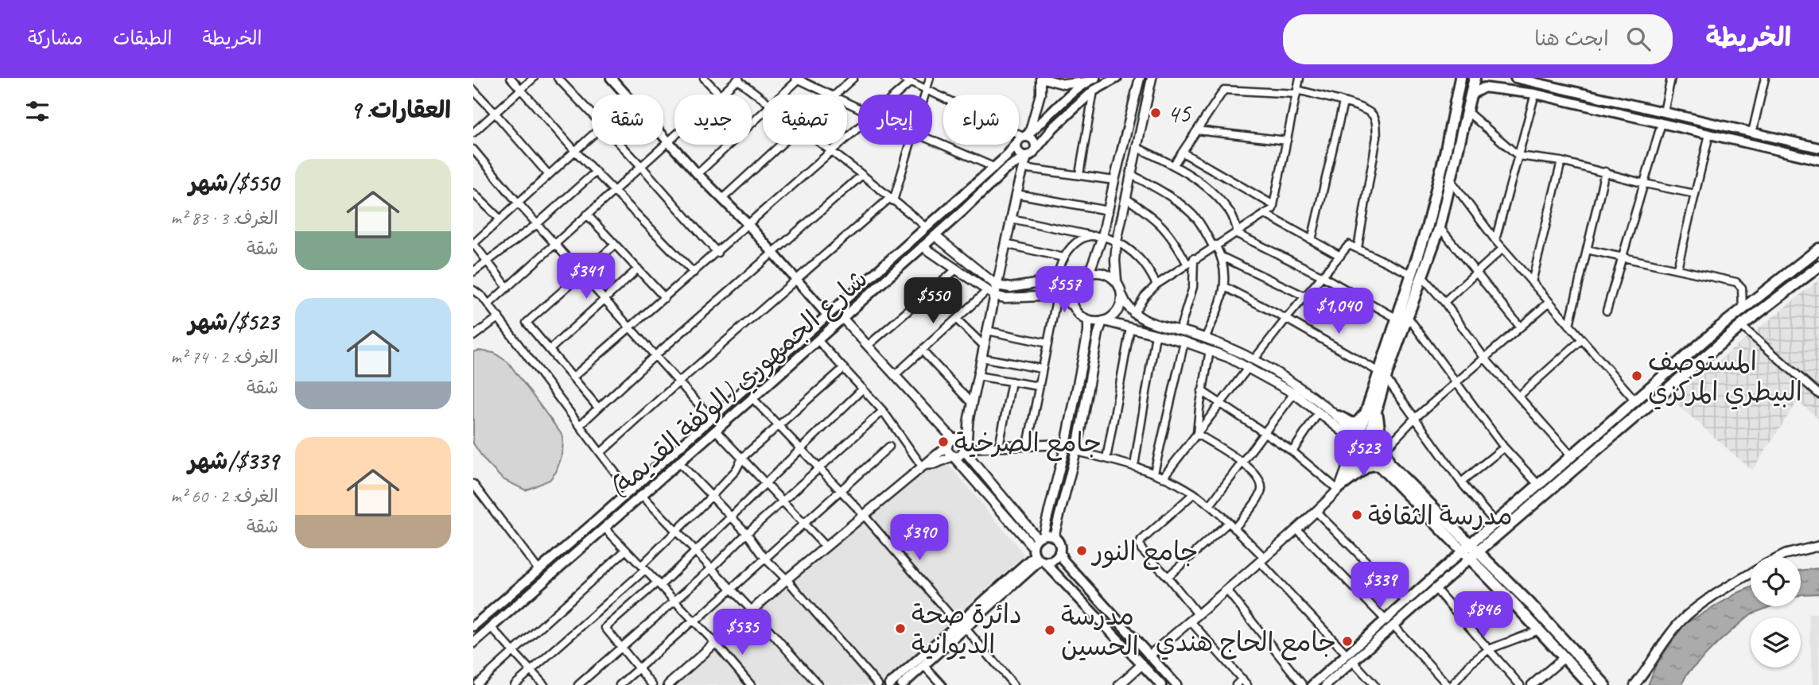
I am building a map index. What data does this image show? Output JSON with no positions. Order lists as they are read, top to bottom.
{
  "streets": {
    "main road": ["شارع الجمهوري (الوكفة القديمة)"]
  },
  "places": [
    "45",
    "المستوصف البيطري المركزي",
    "جامع الصرخية",
    "مدرسة الثقافة",
    "جامع النور",
    "دائرة صحة الديوانية",
    "مدرسة الحسين",
    "جامع الحاج هندي"
  ],
  "page": {
    "header": "الخريطة",
    "search": "ابحث هنا",
    "nav": ["الخريطة", "الطبقات", "مشاركة"],
    "heading": "العقارات: 9",
    "chip": [
      "شراء",
      "إيجار",
      "تصفية",
      "جديد",
      "شقة"
    ],
    "list": [
      {
        "name": "$550/شهر",
        "note": "الغرف: 3 · 83 m² · شقة"
      },
      {
        "name": "$523/شهر",
        "note": "الغرف: 2 · 74 m² · شقة"
      },
      {
        "name": "$339/شهر",
        "note": "الغرف: 2 · 60 m² · شقة"
      }
    ],
    "price": [
      "$341",
      "$557",
      "$550",
      "$1,040",
      "$523",
      "$390",
      "$339",
      "$846",
      "$535"
    ]
  }
}
